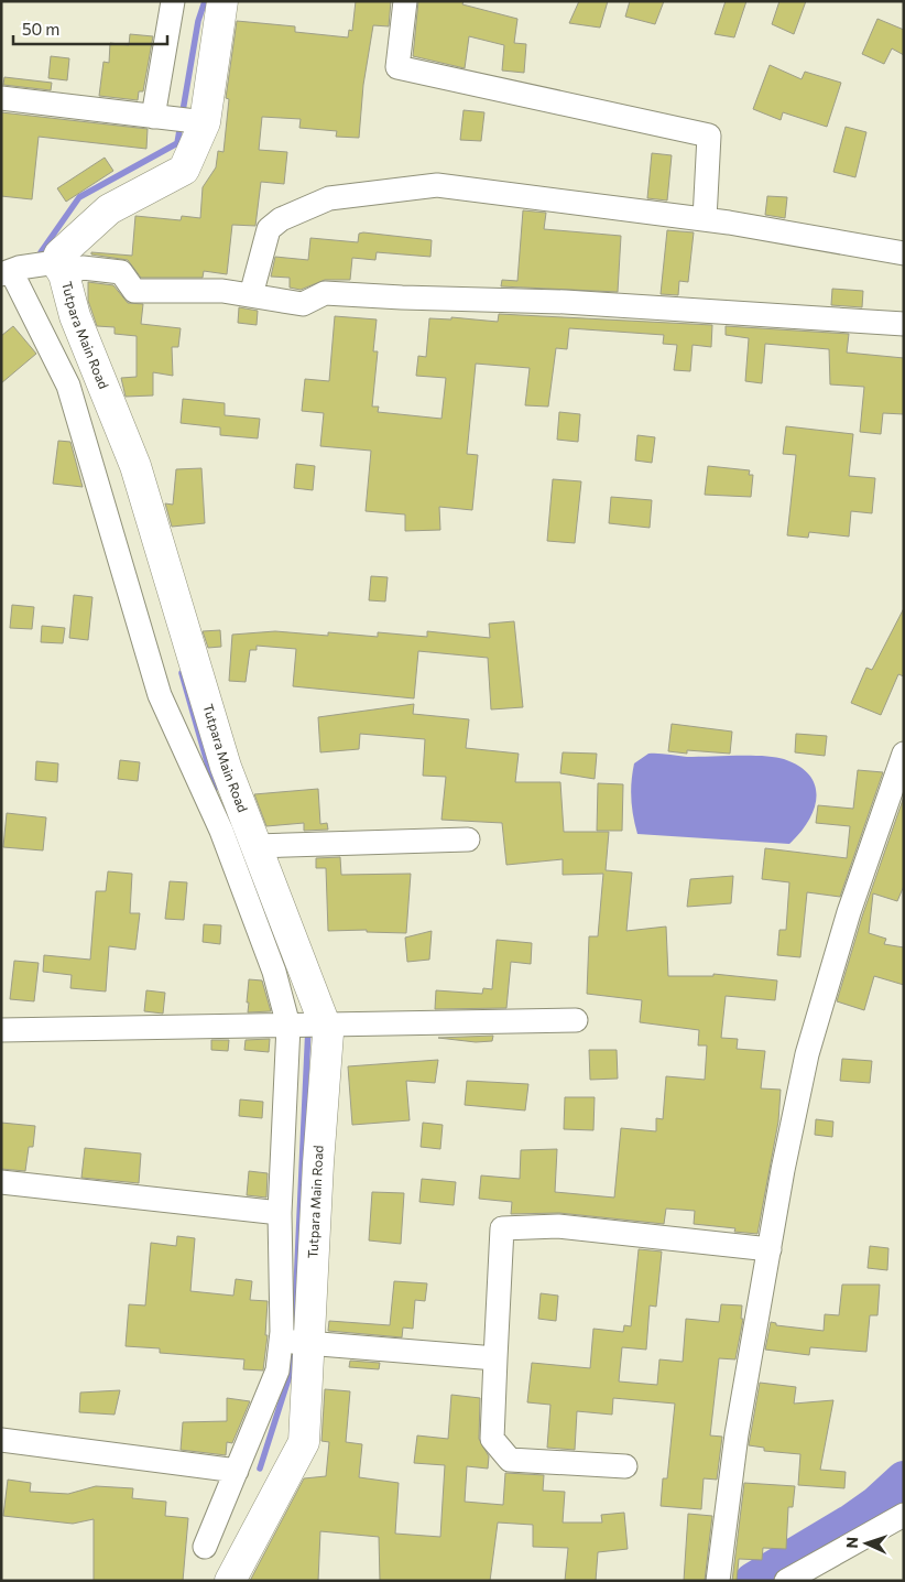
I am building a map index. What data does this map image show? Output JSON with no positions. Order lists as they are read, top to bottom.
{
  "streets": {
    "street": ["Tutpara Main Road"]
  },
  "scale_bar": "50 m",
  "north": "left"
}
